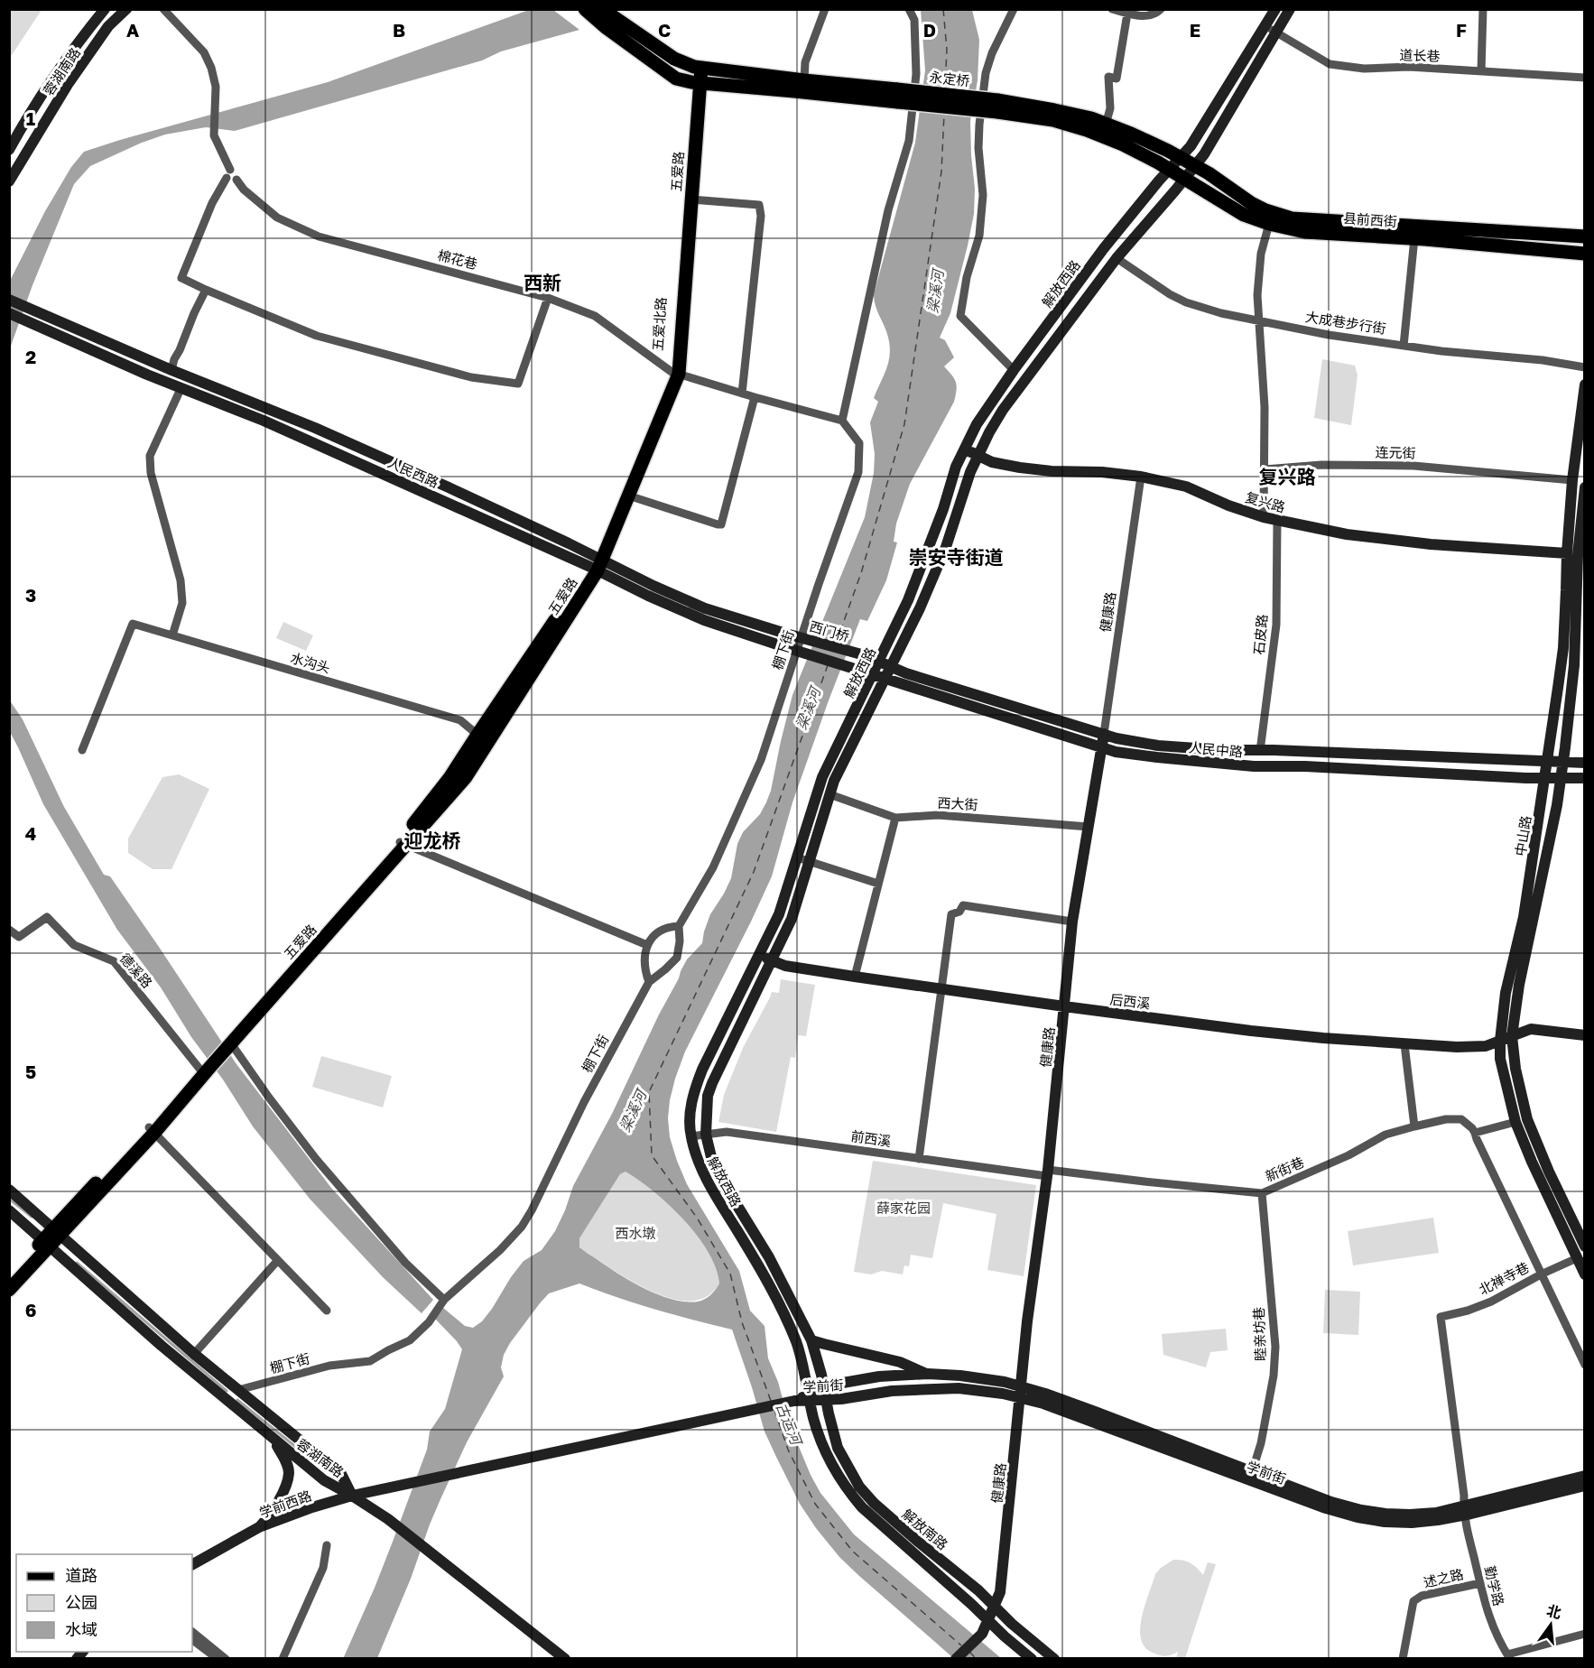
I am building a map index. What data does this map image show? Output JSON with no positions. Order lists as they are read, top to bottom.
{
  "streets": {
    "main road": [
      "蓉湖南路",
      "永定桥",
      "五爱路",
      "县前西街",
      "解放西路",
      "五爱北路",
      "人民西路",
      "复兴路",
      "健康路",
      "西门桥",
      "人民中路",
      "中山路",
      "后西溪",
      "学前街",
      "学前西路",
      "解放南路"
    ],
    "street": [
      "道长巷",
      "棉花巷",
      "大成巷步行街",
      "连元街",
      "石皮路",
      "棚下街",
      "水沟头",
      "西大街",
      "德溪路",
      "前西溪",
      "新街巷",
      "北禅寺巷",
      "睦亲坊巷",
      "述之路",
      "勤学路"
    ]
  },
  "crossings": [
    ["道长巷", "解放西路"],
    ["蓉湖南路", "棚下街"],
    ["蓉湖南路", "学前西路"],
    ["永定桥", "县前西街"],
    ["五爱路", "棉花巷"],
    ["五爱路", "五爱北路"],
    ["五爱路", "人民西路"],
    ["五爱路", "水沟头"],
    ["五爱路", "德溪路"],
    ["县前西街", "解放西路"],
    ["棉花巷", "五爱北路"],
    ["棉花巷", "棚下街"],
    ["解放西路", "大成巷步行街"],
    ["解放西路", "复兴路"],
    ["解放西路", "人民中路"],
    ["解放西路", "西大街"],
    ["解放西路", "后西溪"],
    ["解放西路", "前西溪"],
    ["解放西路", "学前街"],
    ["解放西路", "解放南路"],
    ["五爱北路", "人民西路"],
    ["连元街", "中山路"],
    ["人民西路", "西门桥"],
    ["复兴路", "健康路"],
    ["复兴路", "石皮路"],
    ["复兴路", "中山路"],
    ["健康路", "人民中路"],
    ["健康路", "西大街"],
    ["健康路", "后西溪"],
    ["健康路", "前西溪"],
    ["健康路", "新街巷"],
    ["健康路", "学前街"],
    ["健康路", "解放南路"],
    ["西门桥", "人民中路"],
    ["石皮路", "人民中路"],
    ["人民中路", "中山路"],
    ["中山路", "后西溪"],
    ["中山路", "北禅寺巷"],
    ["前西溪", "新街巷"],
    ["新街巷", "睦亲坊巷"],
    ["北禅寺巷", "勤学路"],
    ["睦亲坊巷", "学前街"],
    ["学前街", "学前西路"],
    ["学前街", "解放南路"],
    ["学前街", "勤学路"],
    ["述之路", "勤学路"]
  ],
  "districts": [
    "西新",
    "复兴路",
    "崇安寺街道",
    "迎龙桥"
  ],
  "water": ["梁溪河", "古运河"],
  "parks": ["薛家花园", "西水墩"],
  "legend": ["道路", "公园", "水域"],
  "north": "top",
  "grid": {
    "columns": [
      "A",
      "B",
      "C",
      "D",
      "E",
      "F"
    ],
    "rows": [
      "1",
      "2",
      "3",
      "4",
      "5",
      "6"
    ]
  }
}
